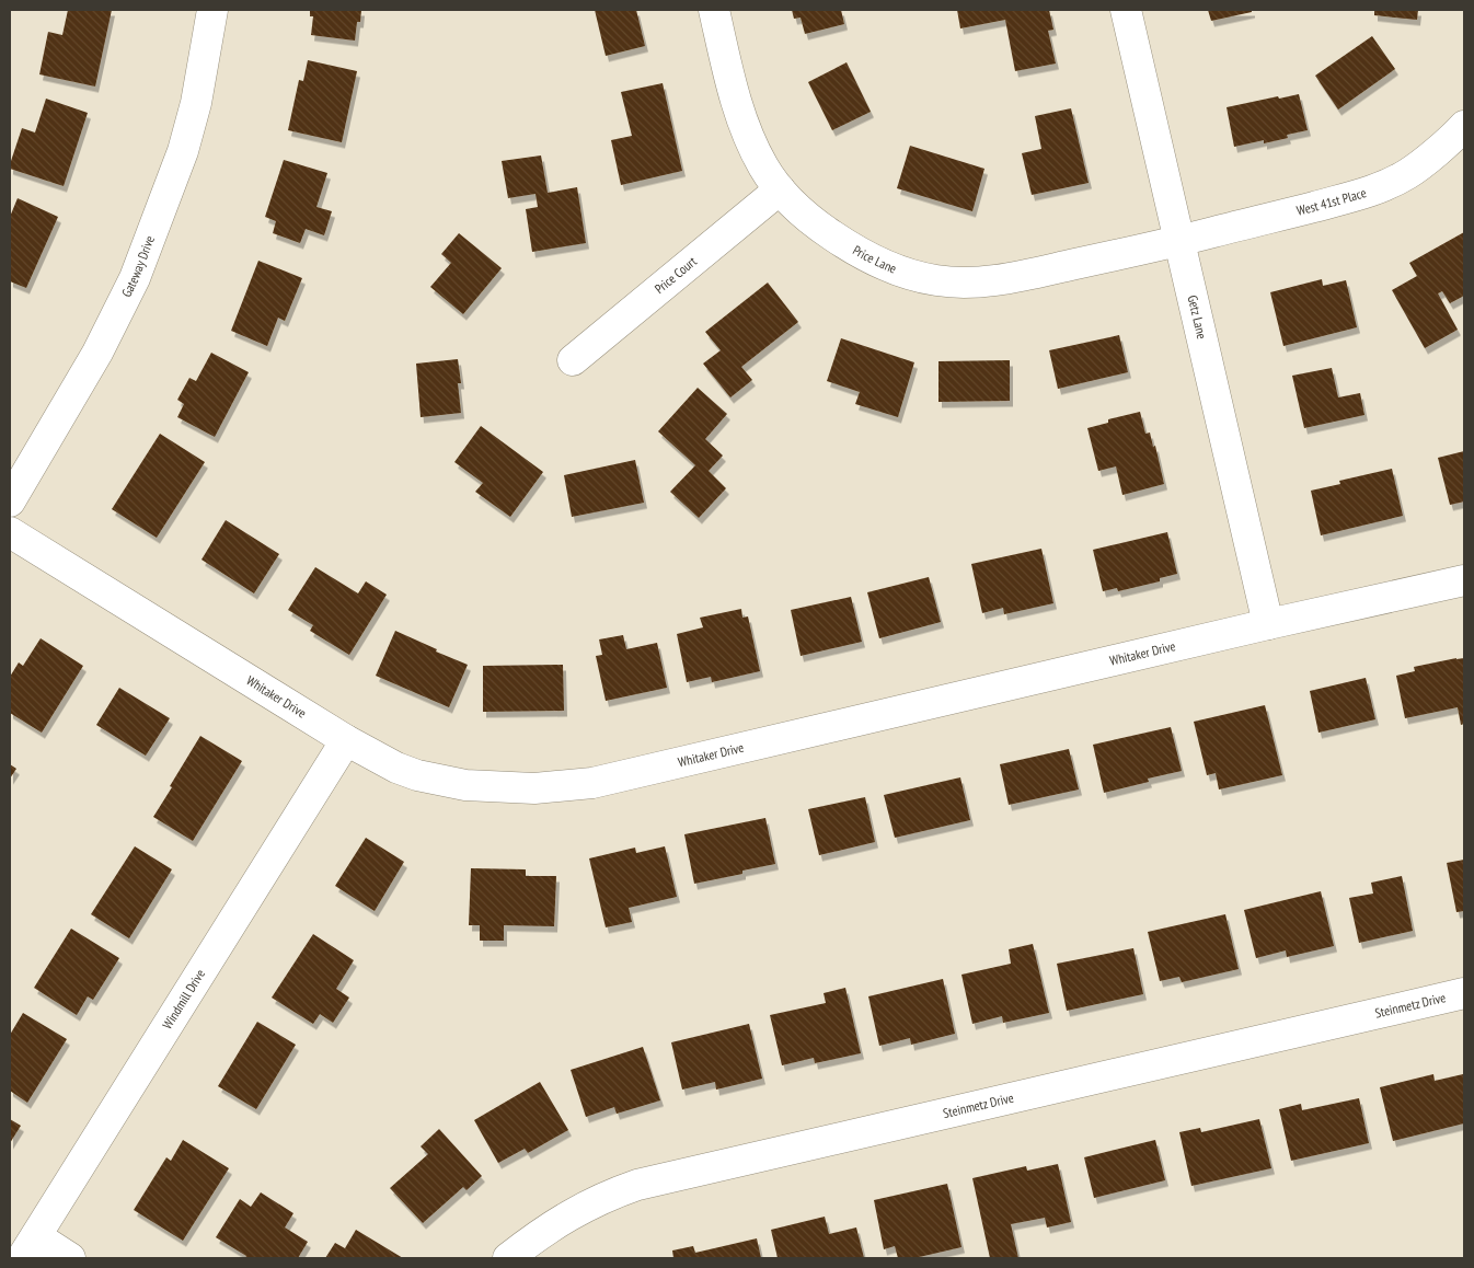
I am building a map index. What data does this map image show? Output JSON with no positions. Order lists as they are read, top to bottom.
{
  "streets": {
    "street": [
      "West 41st Place",
      "Price Lane",
      "Gateway Drive",
      "Price Court",
      "Getz Lane",
      "Whitaker Drive",
      "Windmill Drive",
      "Steinmetz Drive"
    ]
  },
  "crossings": [
    ["West 41st Place", "Price Lane"],
    ["West 41st Place", "Getz Lane"],
    ["Price Lane", "Price Court"],
    ["Price Lane", "Getz Lane"],
    ["Getz Lane", "Whitaker Drive"],
    ["Whitaker Drive", "Windmill Drive"]
  ]
}
